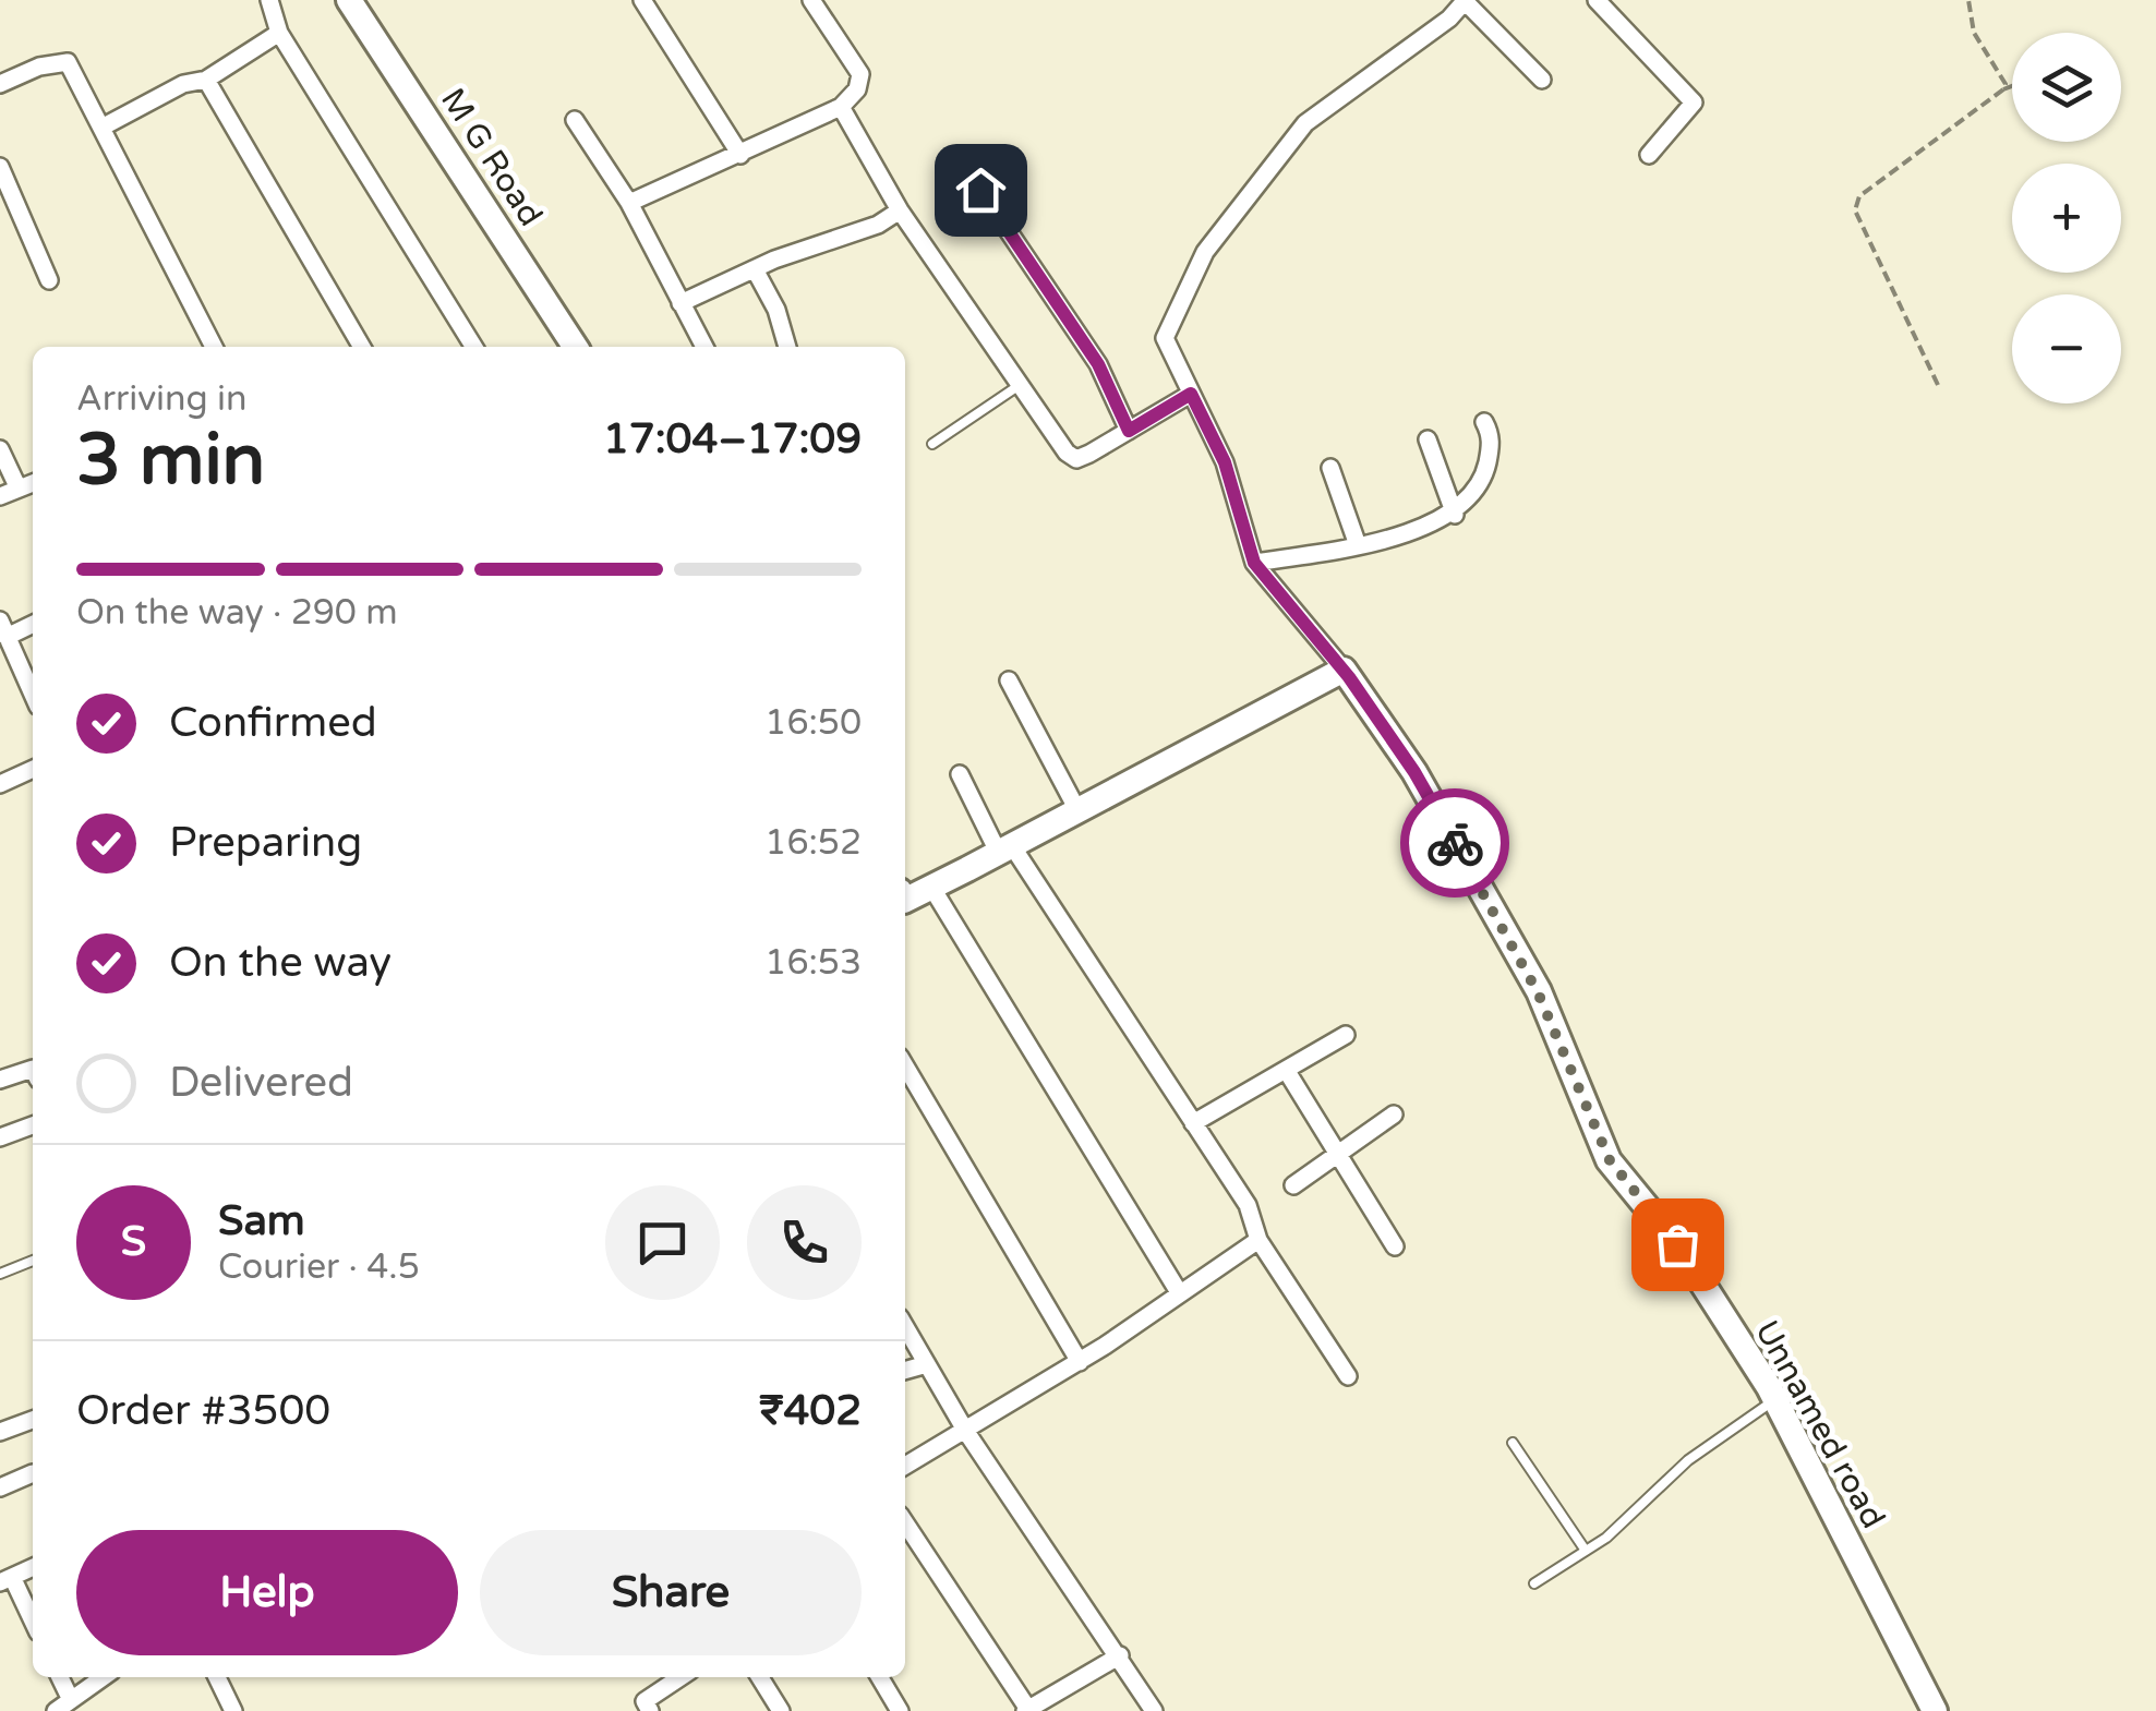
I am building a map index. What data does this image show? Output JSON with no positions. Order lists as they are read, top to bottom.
{
  "streets": {
    "street": ["M G Road", "Unnamed road"]
  },
  "page": {
    "map_buttons": ["+", "−"],
    "heading": ["3 min", "Arriving in", "17:04–17:09"],
    "panel": [
      "Sam",
      "Courier · 4.5",
      "Order #3500",
      "₹402"
    ],
    "bar": "On the way · 290 m",
    "list": [
      ["Confirmed", "16:50"],
      ["Preparing", "16:52"],
      ["On the way", "16:53"],
      "Delivered"
    ],
    "round": "S",
    "buttons": ["Help", "Share"]
  }
}
